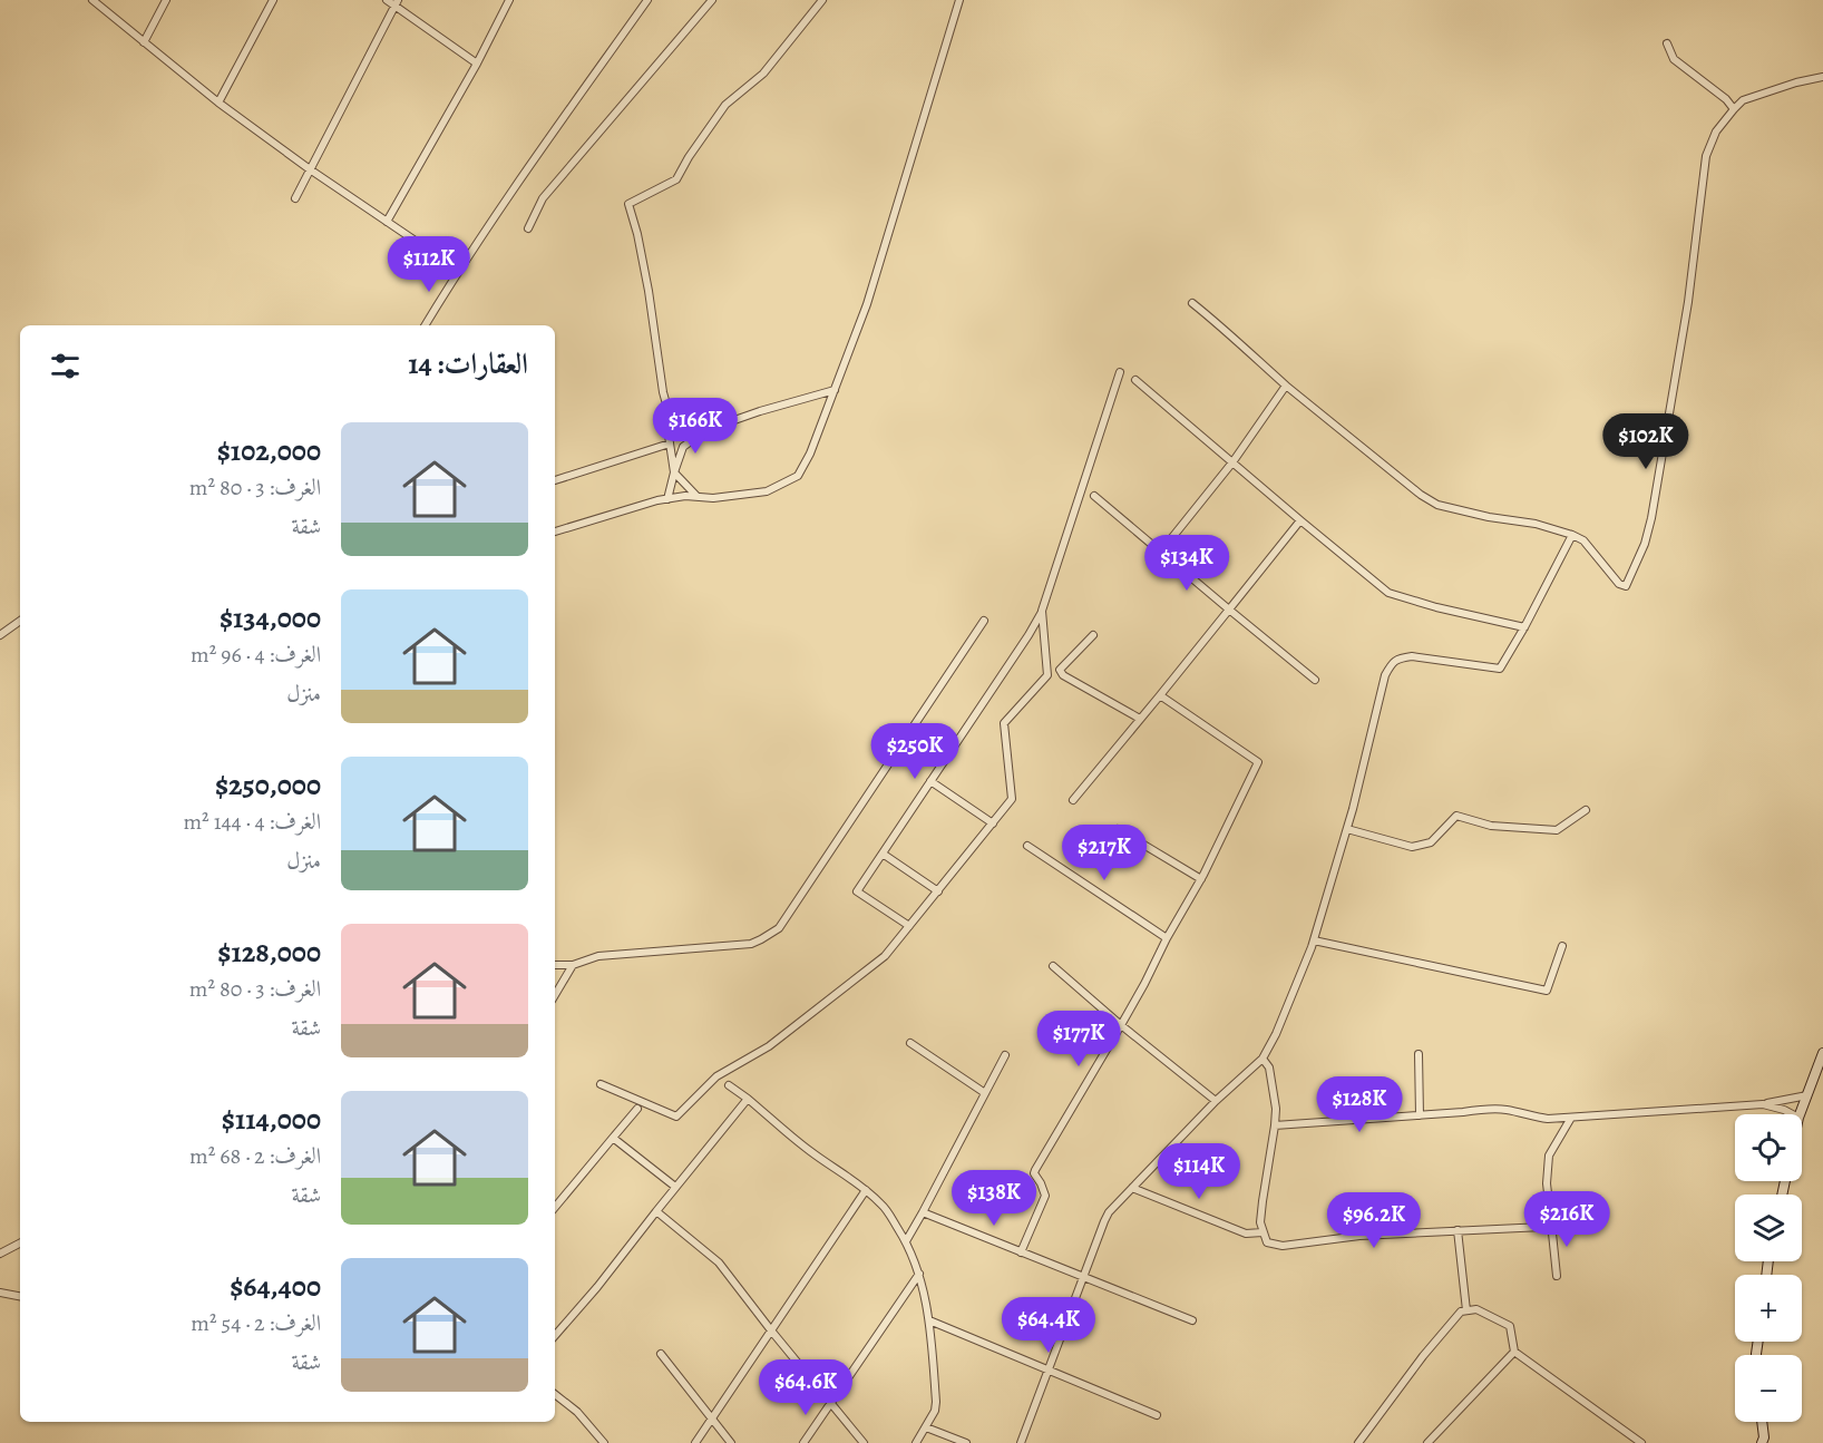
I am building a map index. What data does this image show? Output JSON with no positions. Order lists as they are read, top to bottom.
{
  "page": {
    "price": [
      "$112K",
      "$166K",
      "$102K",
      "$134K",
      "$250K",
      "$217K",
      "$177K",
      "$128K",
      "$114K",
      "$138K",
      "$216K",
      "$96.2K",
      "$64.4K",
      "$64.6K"
    ],
    "heading": "العقارات: 14",
    "list": [
      {
        "name": "$102,000",
        "note": "الغرف: 3 · 80 m² · شقة"
      },
      {
        "name": "$134,000",
        "note": "الغرف: 4 · 96 m² · منزل"
      },
      {
        "name": "$250,000",
        "note": "الغرف: 4 · 144 m² · منزل"
      },
      {
        "name": "$128,000",
        "note": "الغرف: 3 · 80 m² · شقة"
      },
      {
        "name": "$114,000",
        "note": "الغرف: 2 · 68 m² · شقة"
      },
      {
        "name": "$64,400",
        "note": "الغرف: 2 · 54 m² · شقة"
      }
    ],
    "map_buttons": ["+", "−"]
  }
}
